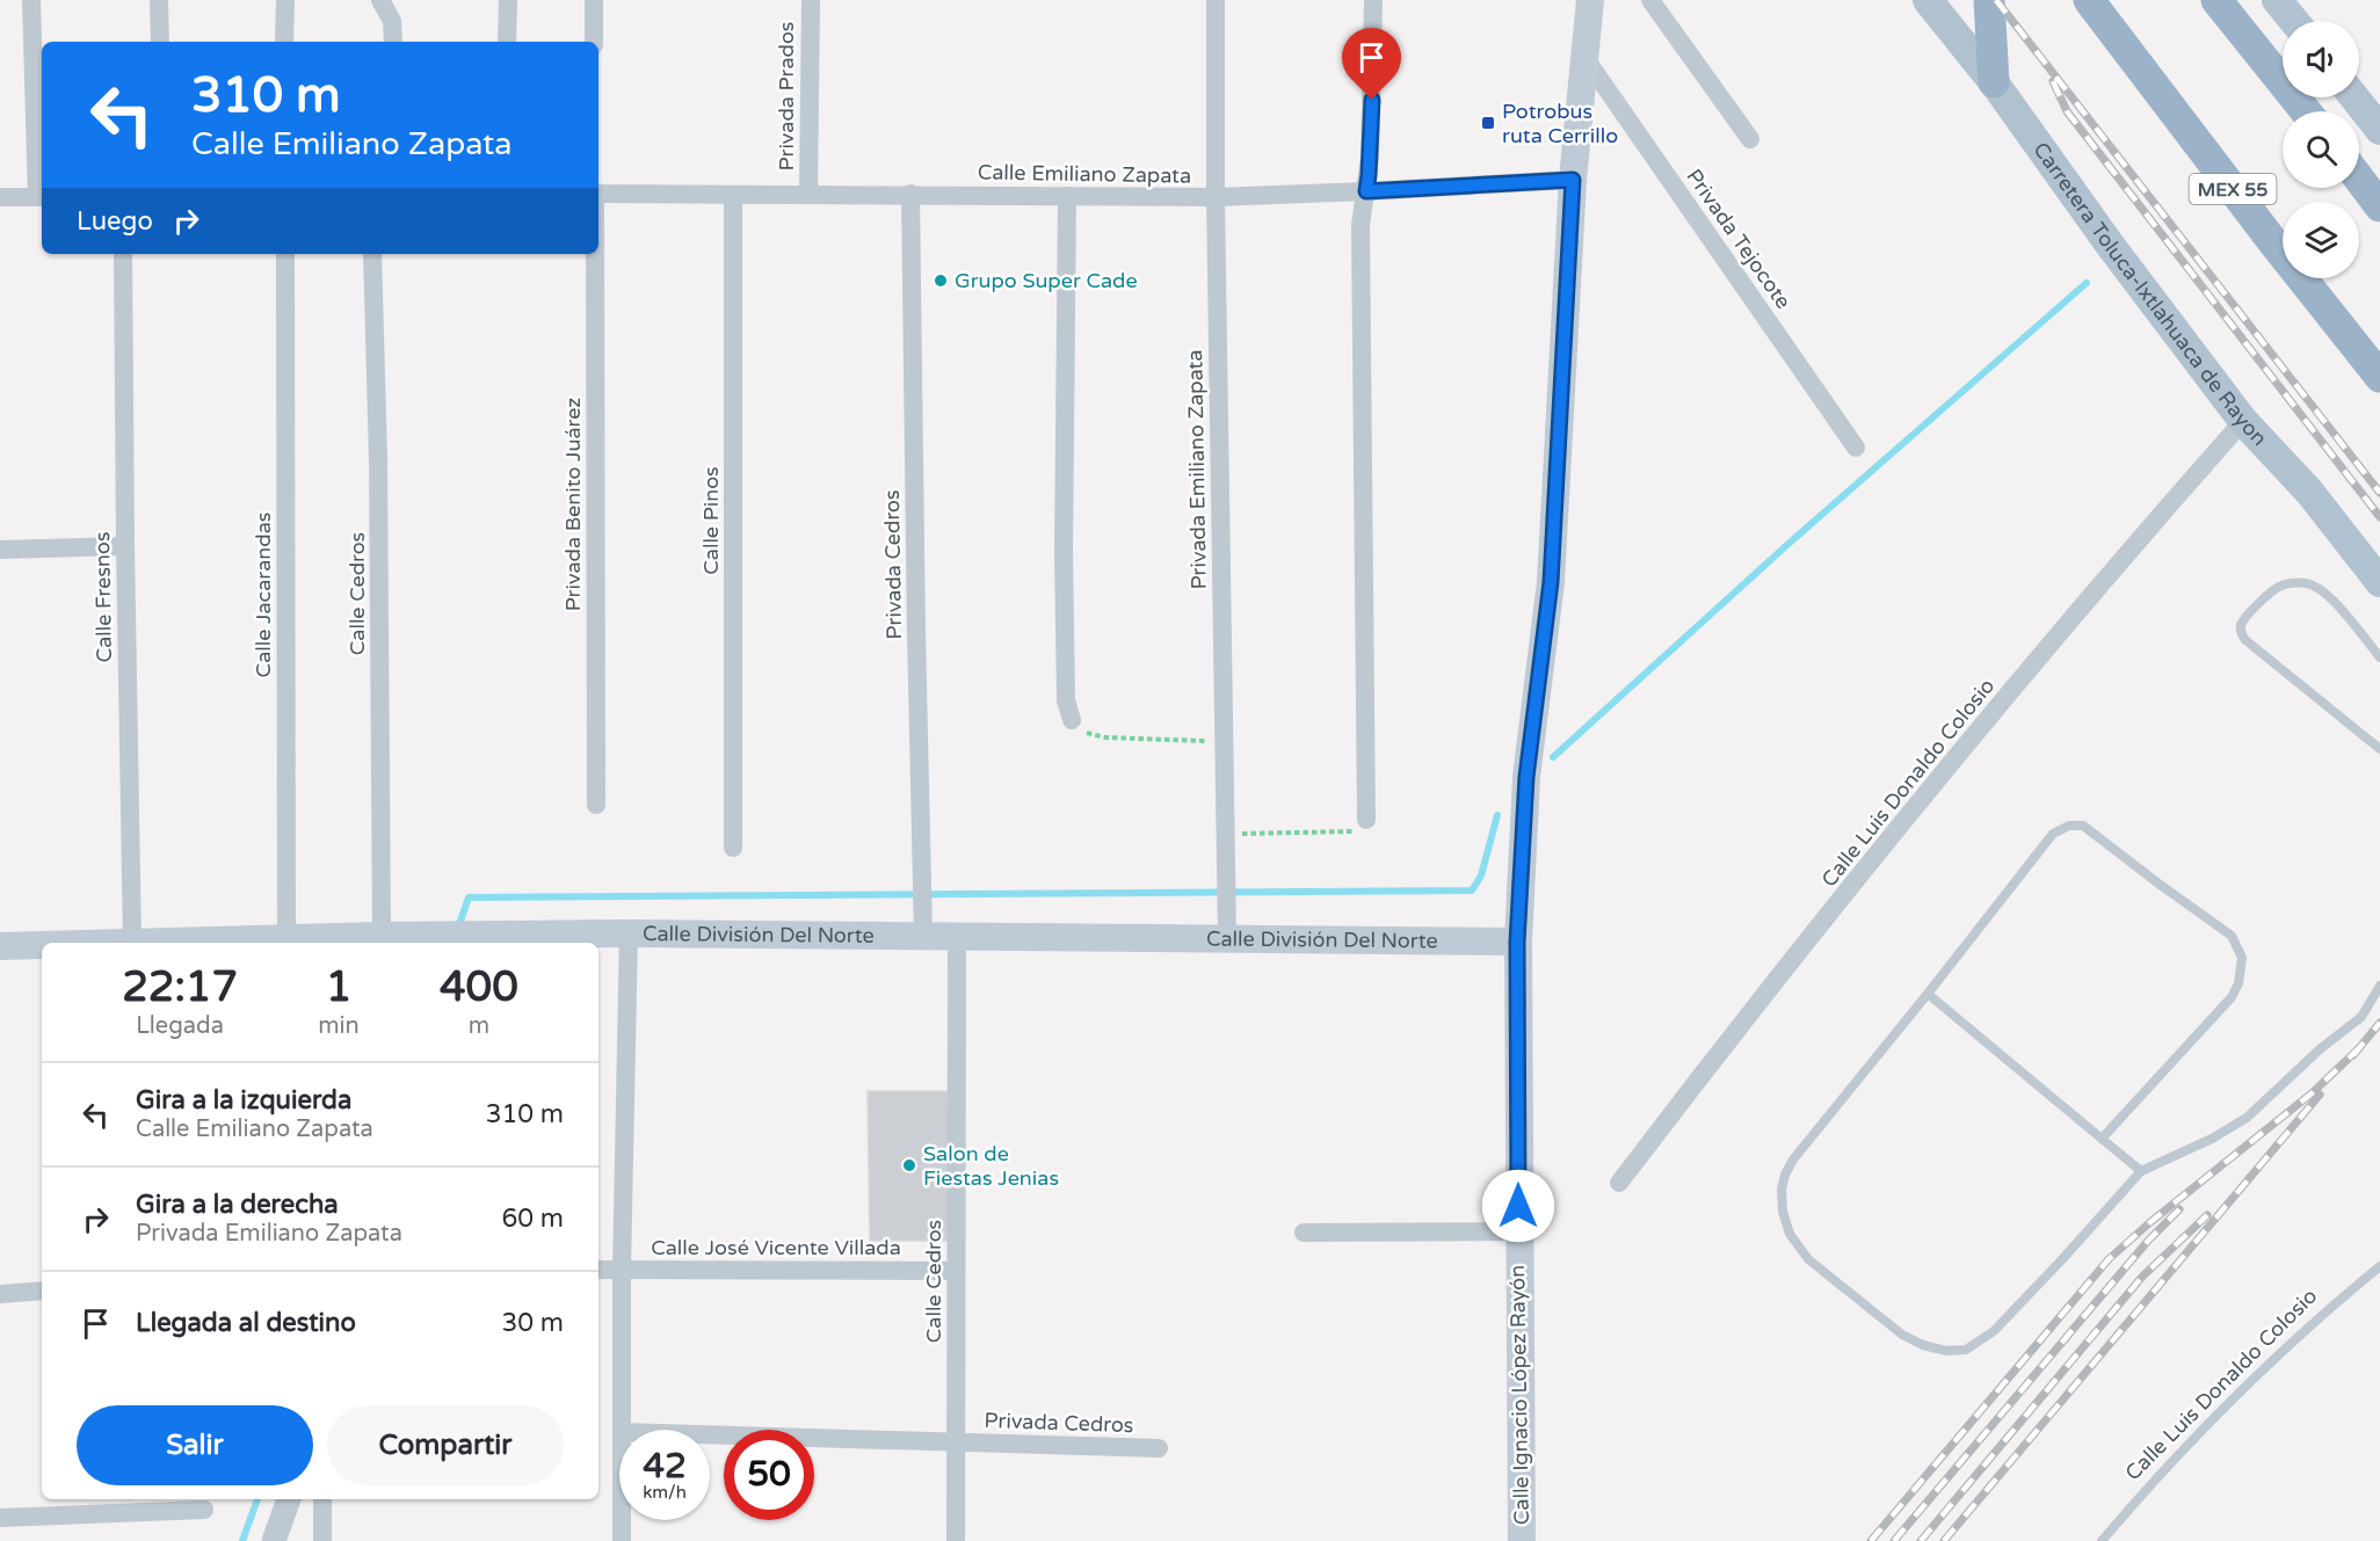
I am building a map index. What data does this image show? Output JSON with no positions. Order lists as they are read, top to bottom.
{
  "streets": {
    "highway": ["MEX 55"],
    "main road": ["Carretera Toluca-Ixtlahuaca de Rayon", "Calle División Del Norte", "Calle Ignacio López Rayón"],
    "street": [
      "Privada Prados",
      "Calle Emiliano Zapata",
      "Privada Tejocote",
      "Privada Emiliano Zapata",
      "Privada Benito Juárez",
      "Calle Pinos",
      "Privada Cedros",
      "Calle Cedros",
      "Calle Jacarandas",
      "Calle Fresnos",
      "Calle Luis Donaldo Colosio",
      "Calle José Vicente Villada"
    ]
  },
  "crossings": [
    ["Privada Prados", "Calle Emiliano Zapata"],
    ["Calle Emiliano Zapata", "Privada Emiliano Zapata"],
    ["Calle Emiliano Zapata", "Calle Pinos"],
    ["Calle Emiliano Zapata", "Privada Cedros"],
    ["Calle Emiliano Zapata", "Calle Ignacio López Rayón"],
    ["Privada Tejocote", "Calle Ignacio López Rayón"],
    ["Carretera Toluca-Ixtlahuaca de Rayon", "Calle Luis Donaldo Colosio"],
    ["Privada Emiliano Zapata", "Calle División Del Norte"],
    ["Privada Cedros", "Calle Cedros"],
    ["Privada Cedros", "Calle División Del Norte"],
    ["Calle Cedros", "Calle División Del Norte"],
    ["Calle Cedros", "Calle José Vicente Villada"],
    ["Calle Jacarandas", "Calle División Del Norte"],
    ["Calle Fresnos", "Calle División Del Norte"],
    ["Calle División Del Norte", "Calle Ignacio López Rayón"]
  ],
  "places": {
    "transit": ["Potrobus ruta Cerrillo"],
    "other": ["Grupo Super Cade", "Salon de Fiestas Jenias"]
  },
  "page": {
    "turn": ["310 m", "Calle Emiliano Zapata"],
    "then": "Luego",
    "eta": [
      "22:17",
      "Llegada",
      "1",
      "min",
      "400",
      "m"
    ],
    "list": [
      {
        "name": "Gira a la izquierda",
        "note": "Calle Emiliano Zapata",
        "value": "310 m"
      },
      {
        "name": "Gira a la derecha",
        "note": "Privada Emiliano Zapata",
        "value": "60 m"
      },
      {
        "name": "Llegada al destino",
        "value": "30 m"
      }
    ],
    "buttons": ["Salir", "Compartir"],
    "speed": "42 km/h",
    "limit": "50"
  }
}
